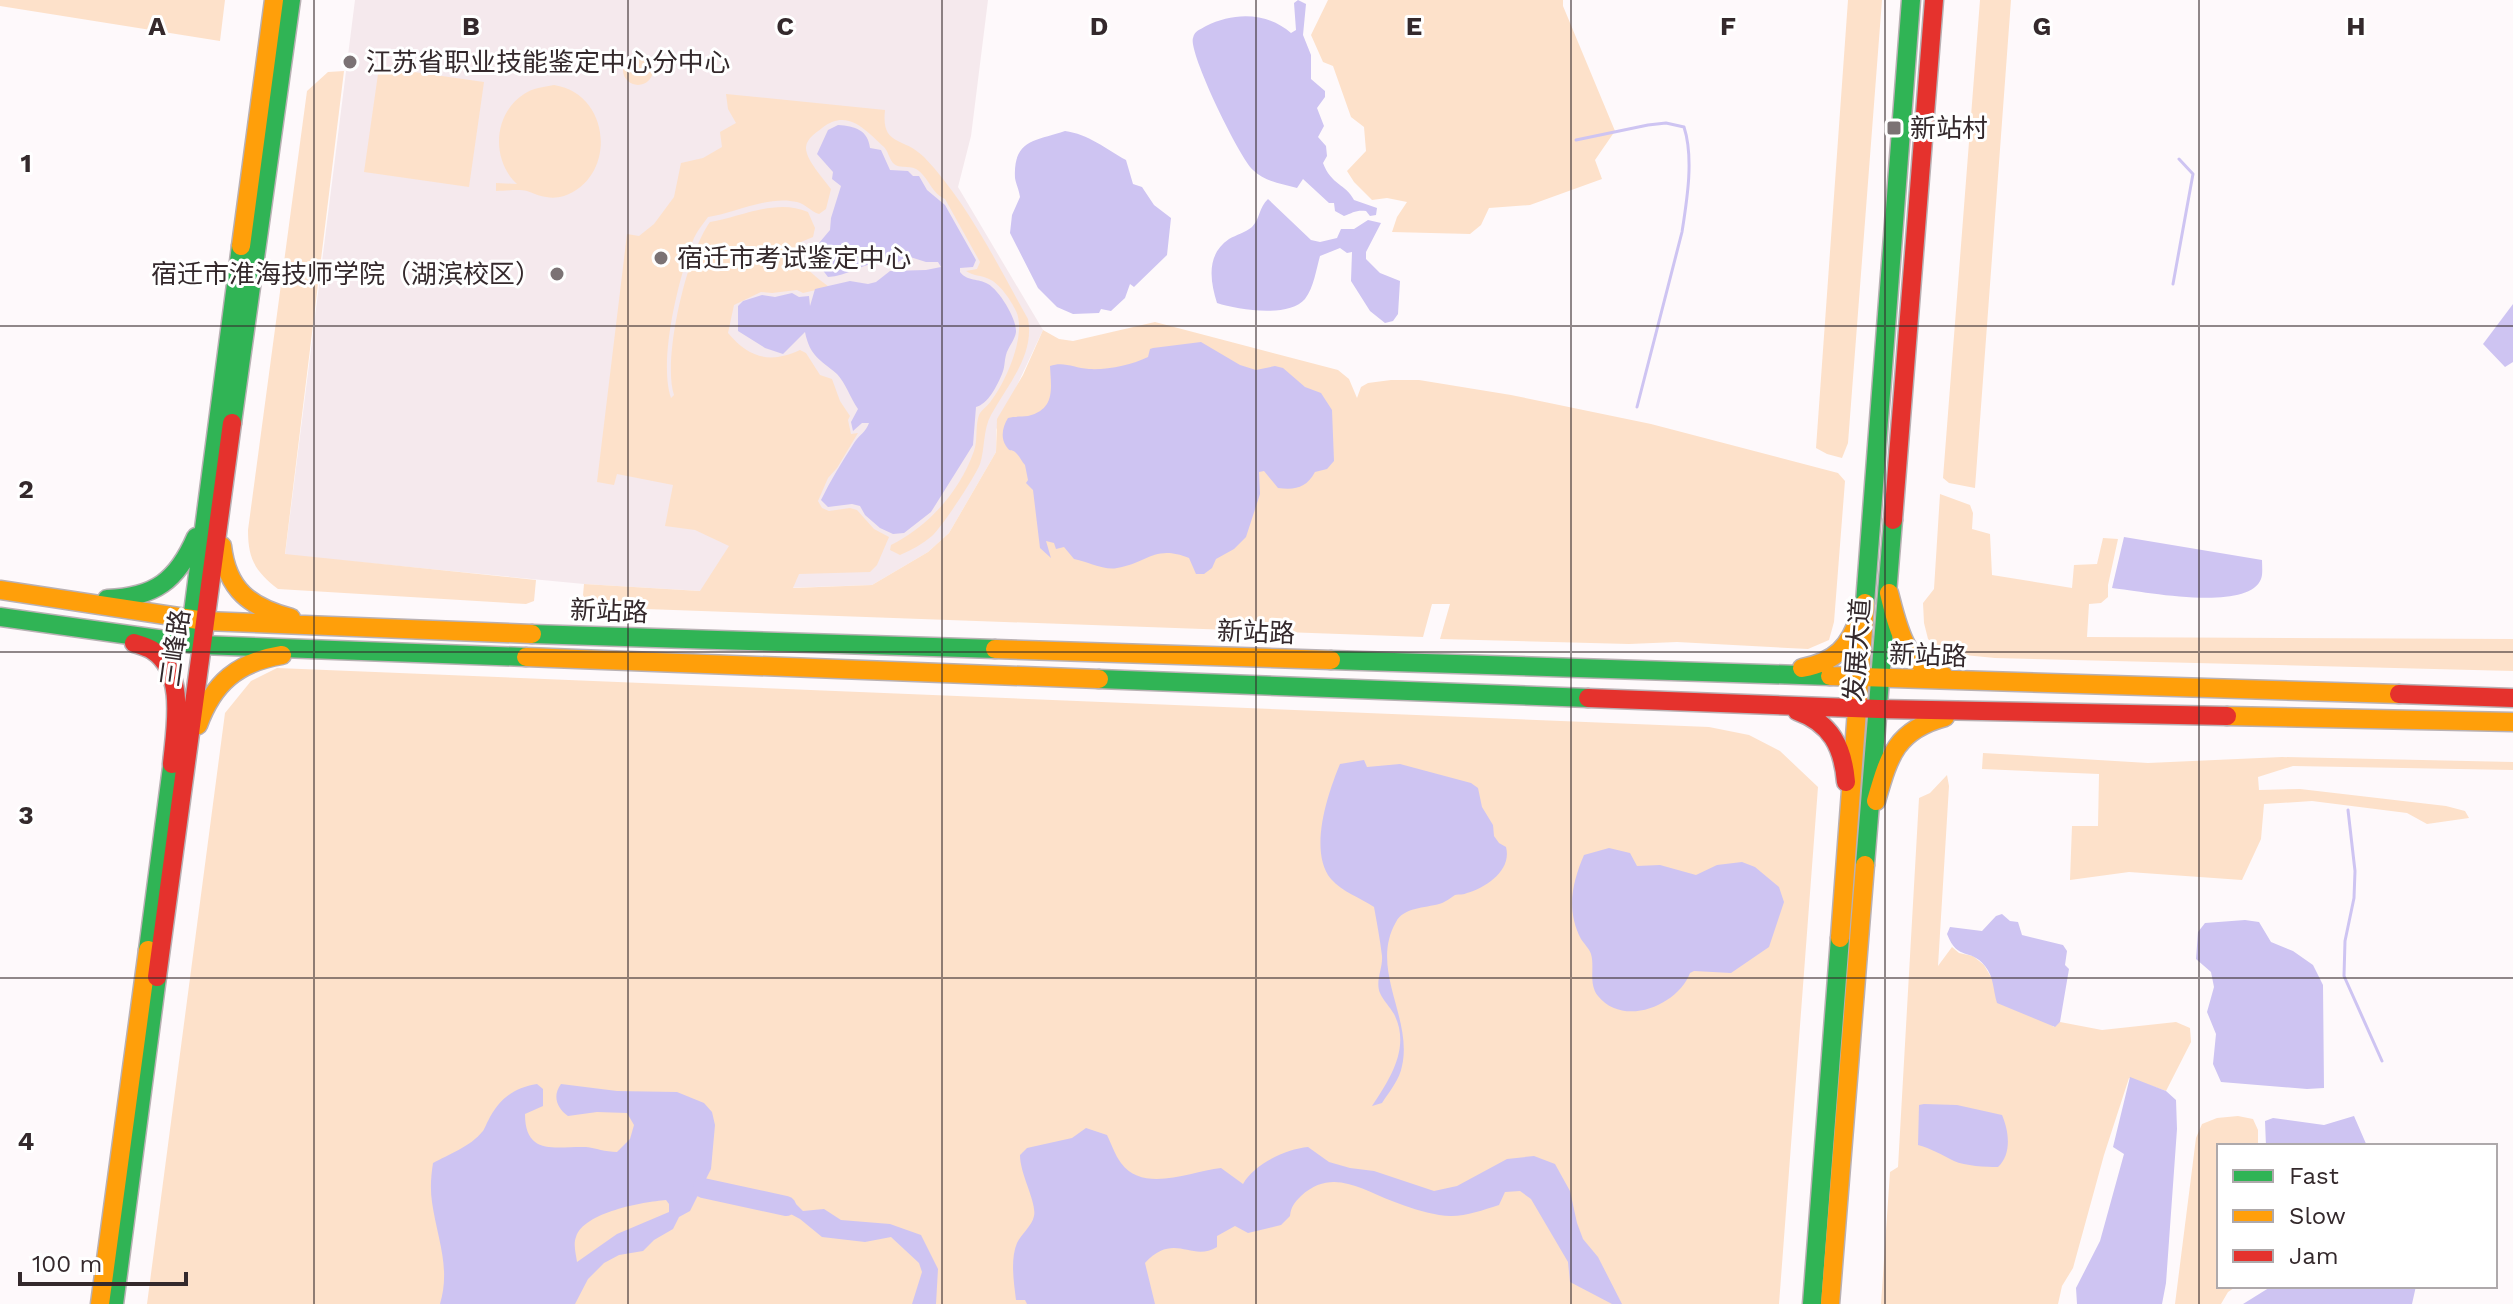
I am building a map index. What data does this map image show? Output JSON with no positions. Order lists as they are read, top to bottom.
{
  "streets": {
    "main road": ["新站路", "三峰路", "发展大道"]
  },
  "crossings": [
    ["新站路", "三峰路"],
    ["新站路", "发展大道"]
  ],
  "places": {
    "other": ["江苏省职业技能鉴定中心分中心", "宿迁市考试鉴定中心", "宿迁市淮海技师学院（湖滨校区）"],
    "transit": ["新站村"]
  },
  "legend": ["Fast", "Slow", "Jam"],
  "scale_bar": "100 m",
  "grid": {
    "columns": [
      "A",
      "B",
      "C",
      "D",
      "E",
      "F",
      "G",
      "H"
    ],
    "rows": [
      "1",
      "2",
      "3",
      "4"
    ]
  }
}
